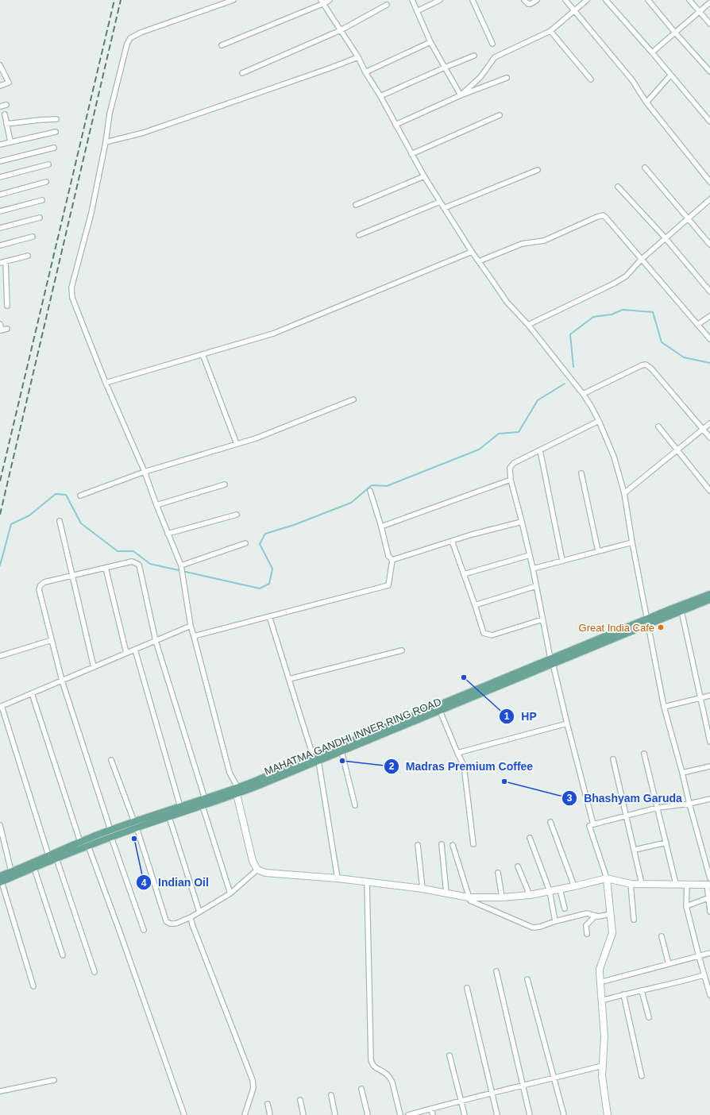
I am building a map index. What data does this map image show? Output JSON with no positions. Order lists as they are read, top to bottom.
{
  "streets": {
    "main road": ["MAHATMA GANDHI INNER RING ROAD"]
  },
  "places": [
    "Great India Cafe",
    "HP",
    "Madras Premium Coffee",
    "Bhashyam Garuda",
    "Indian Oil"
  ]
}
